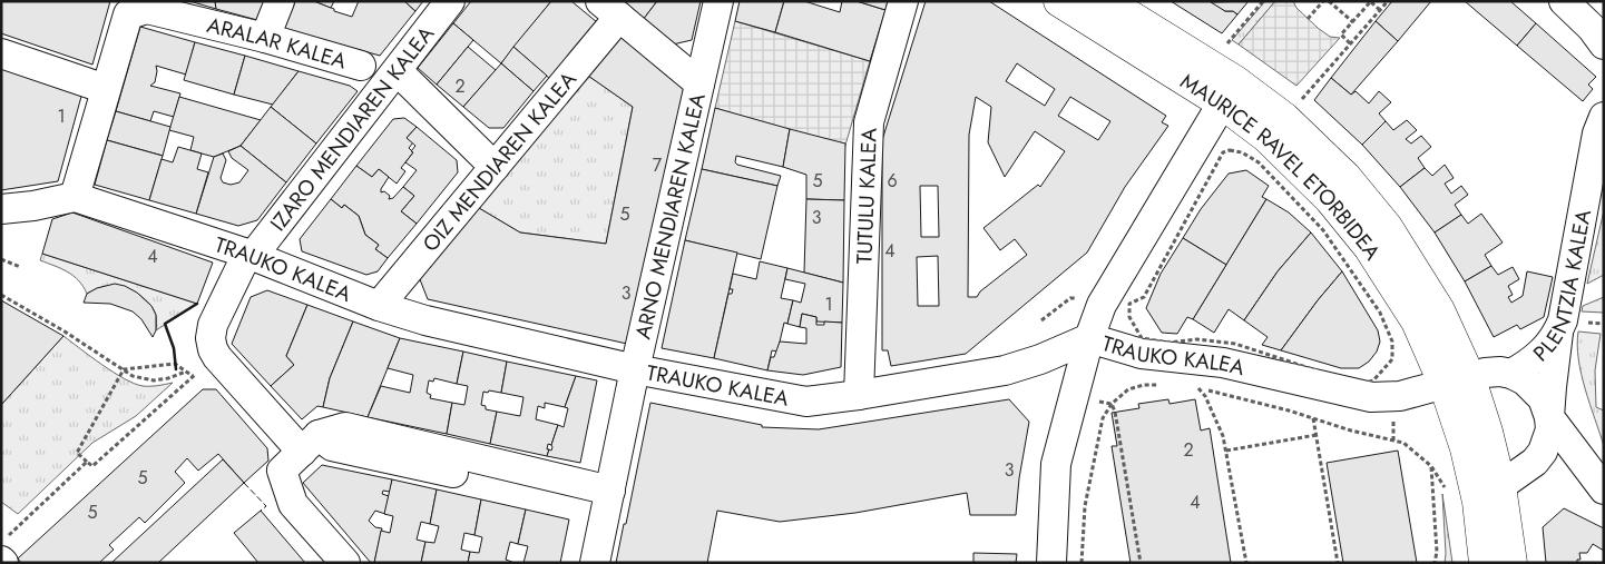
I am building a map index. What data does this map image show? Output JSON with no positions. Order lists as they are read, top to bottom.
{
  "streets": {
    "main road": ["MAURICE RAVEL ETORBIDEA"],
    "street": [
      "ARALAR KALEA",
      "IZARO MENDIAREN KALEA",
      "OIZ MENDIAREN KALEA",
      "TUTULU KALEA",
      "ARNO MENDIAREN KALEA",
      "TRAUKO KALEA",
      "PLENTZIA KALEA"
    ]
  },
  "crossings": [
    ["IZARO MENDIAREN KALEA", "TRAUKO KALEA"],
    ["OIZ MENDIAREN KALEA", "TRAUKO KALEA"],
    ["MAURICE RAVEL ETORBIDEA", "TRAUKO KALEA"],
    ["TUTULU KALEA", "TRAUKO KALEA"],
    ["ARNO MENDIAREN KALEA", "TRAUKO KALEA"],
    ["TRAUKO KALEA", "PLENTZIA KALEA"]
  ],
  "house_numbers": [
    "2",
    "1",
    "7",
    "5",
    "6",
    "5",
    "3",
    "4",
    "4",
    "3",
    "1",
    "2",
    "3",
    "5",
    "4",
    "5"
  ]
}
